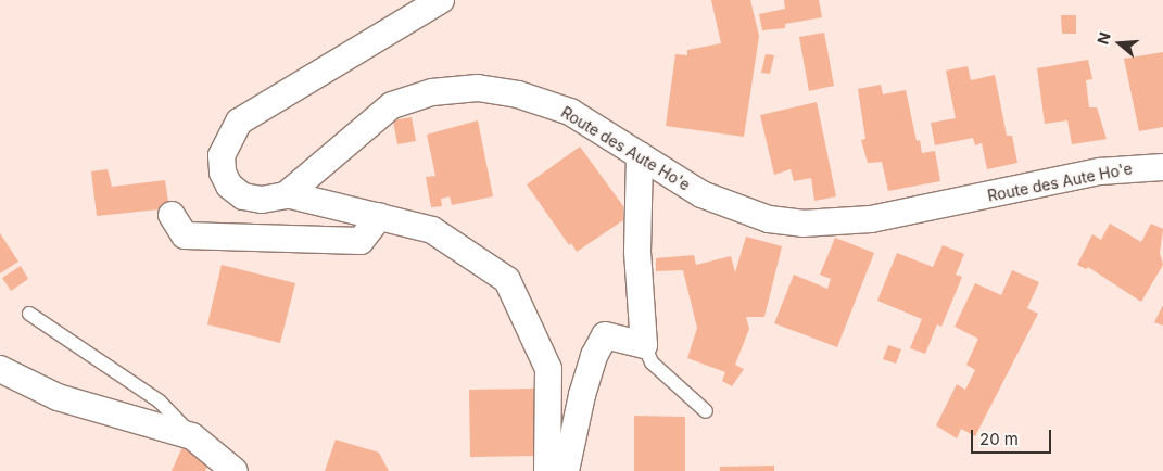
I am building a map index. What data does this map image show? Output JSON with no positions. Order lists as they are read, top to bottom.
{
  "streets": {
    "street": ["Route des Aute Ho'e"]
  },
  "scale_bar": "20 m",
  "north": "left"
}
